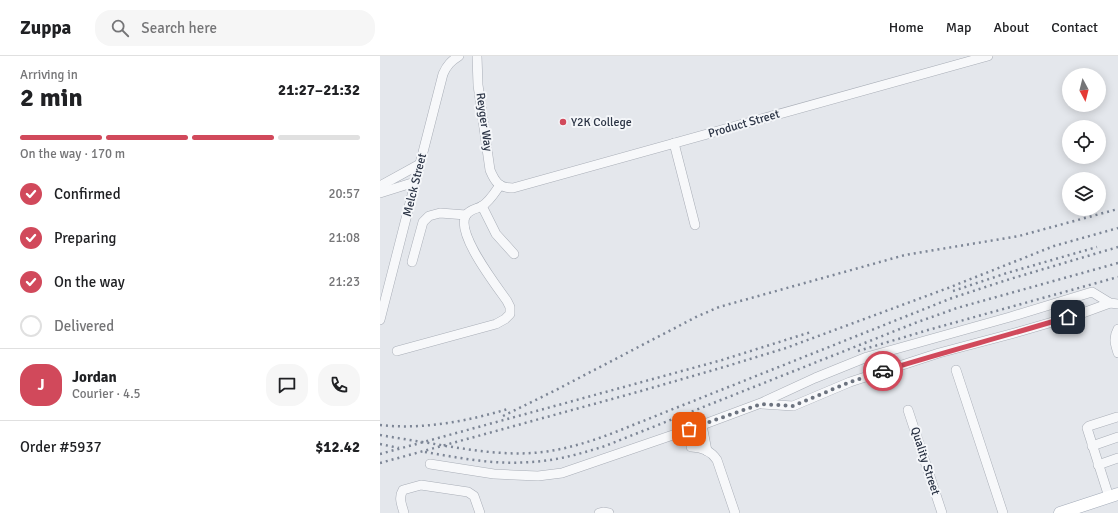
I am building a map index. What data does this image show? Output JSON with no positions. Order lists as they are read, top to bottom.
{
  "streets": {
    "street": [
      "Reyger Way",
      "Product Street",
      "Melck Street",
      "Quality Street"
    ]
  },
  "crossings": [
    ["Reyger Way", "Product Street"]
  ],
  "places": ["Y2K College"],
  "north": "bottom",
  "page": {
    "header": "Zuppa",
    "search": "Search here",
    "nav": [
      "Home",
      "Map",
      "About",
      "Contact"
    ],
    "heading": ["2 min", "Arriving in", "21:27–21:32"],
    "panel": [
      "Jordan",
      "Courier · 4.5",
      "Order #5937",
      "$12.42"
    ],
    "bar": "On the way · 170 m",
    "list": [
      ["Confirmed", "20:57"],
      ["Preparing", "21:08"],
      ["On the way", "21:23"],
      "Delivered"
    ],
    "round": "J"
  }
}
